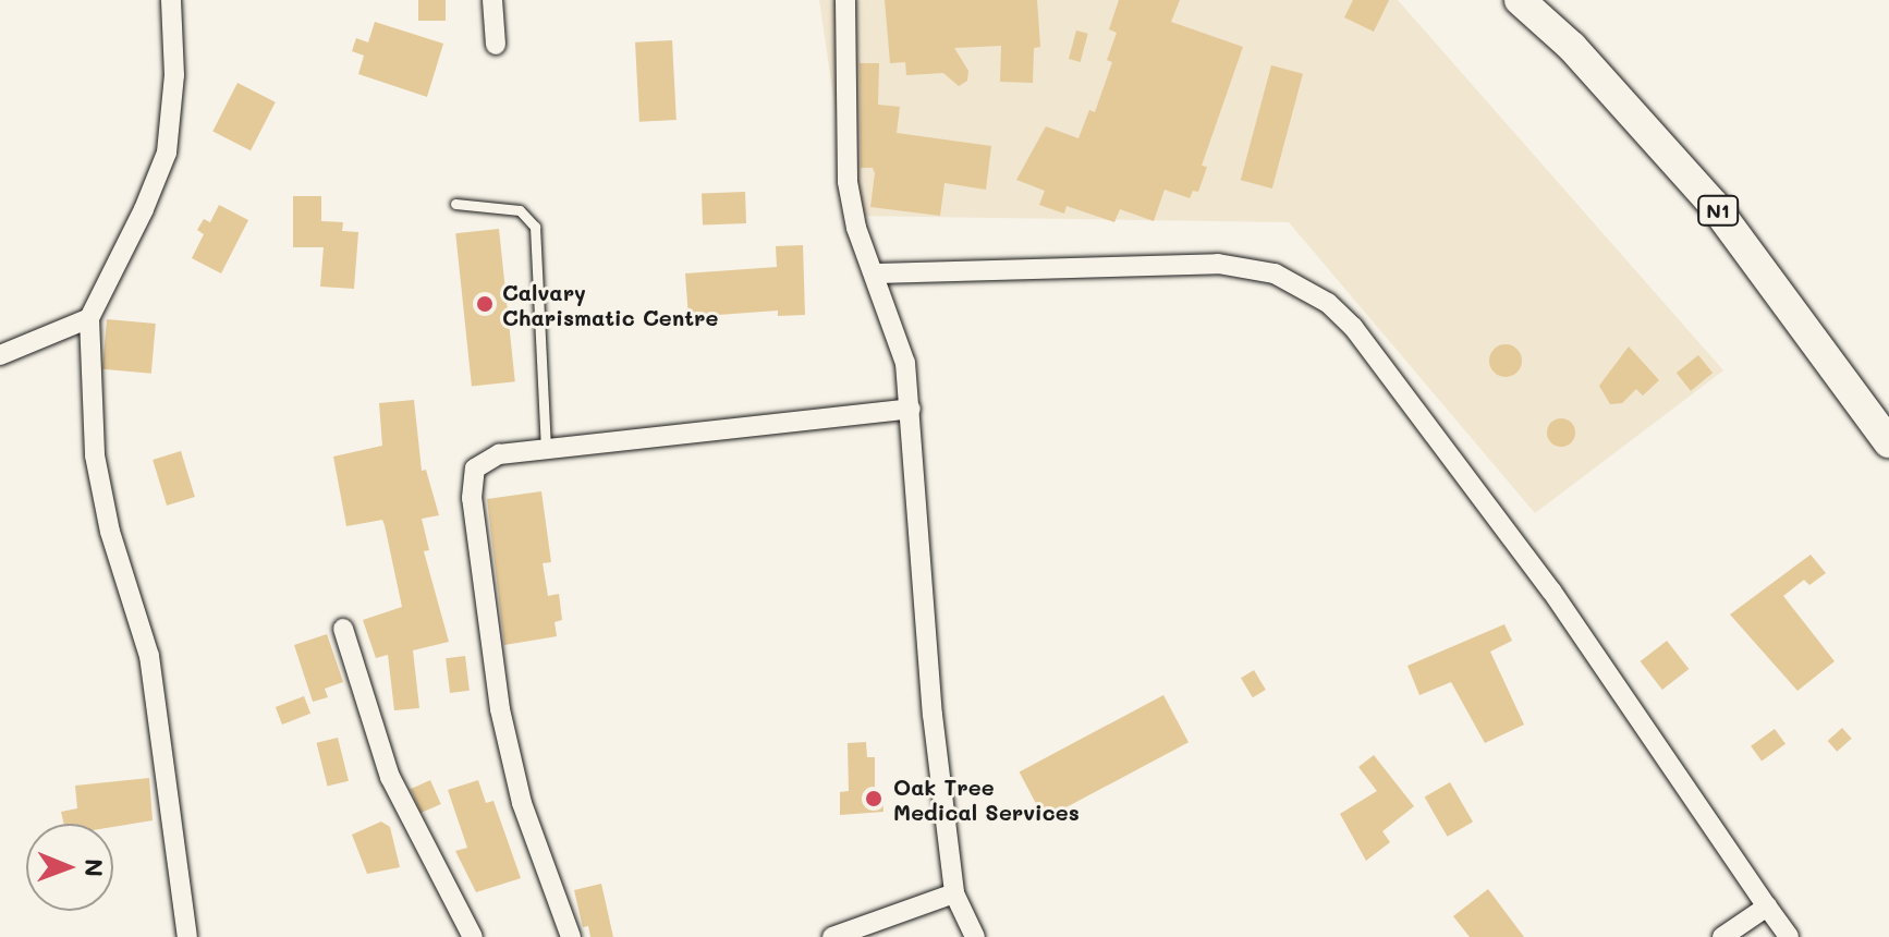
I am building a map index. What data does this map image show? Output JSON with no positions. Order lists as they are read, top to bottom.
{
  "streets": {
    "highway": ["N1"]
  },
  "places": ["Calvary Charismatic Centre", "Oak Tree Medical Services"],
  "north": "right"
}
